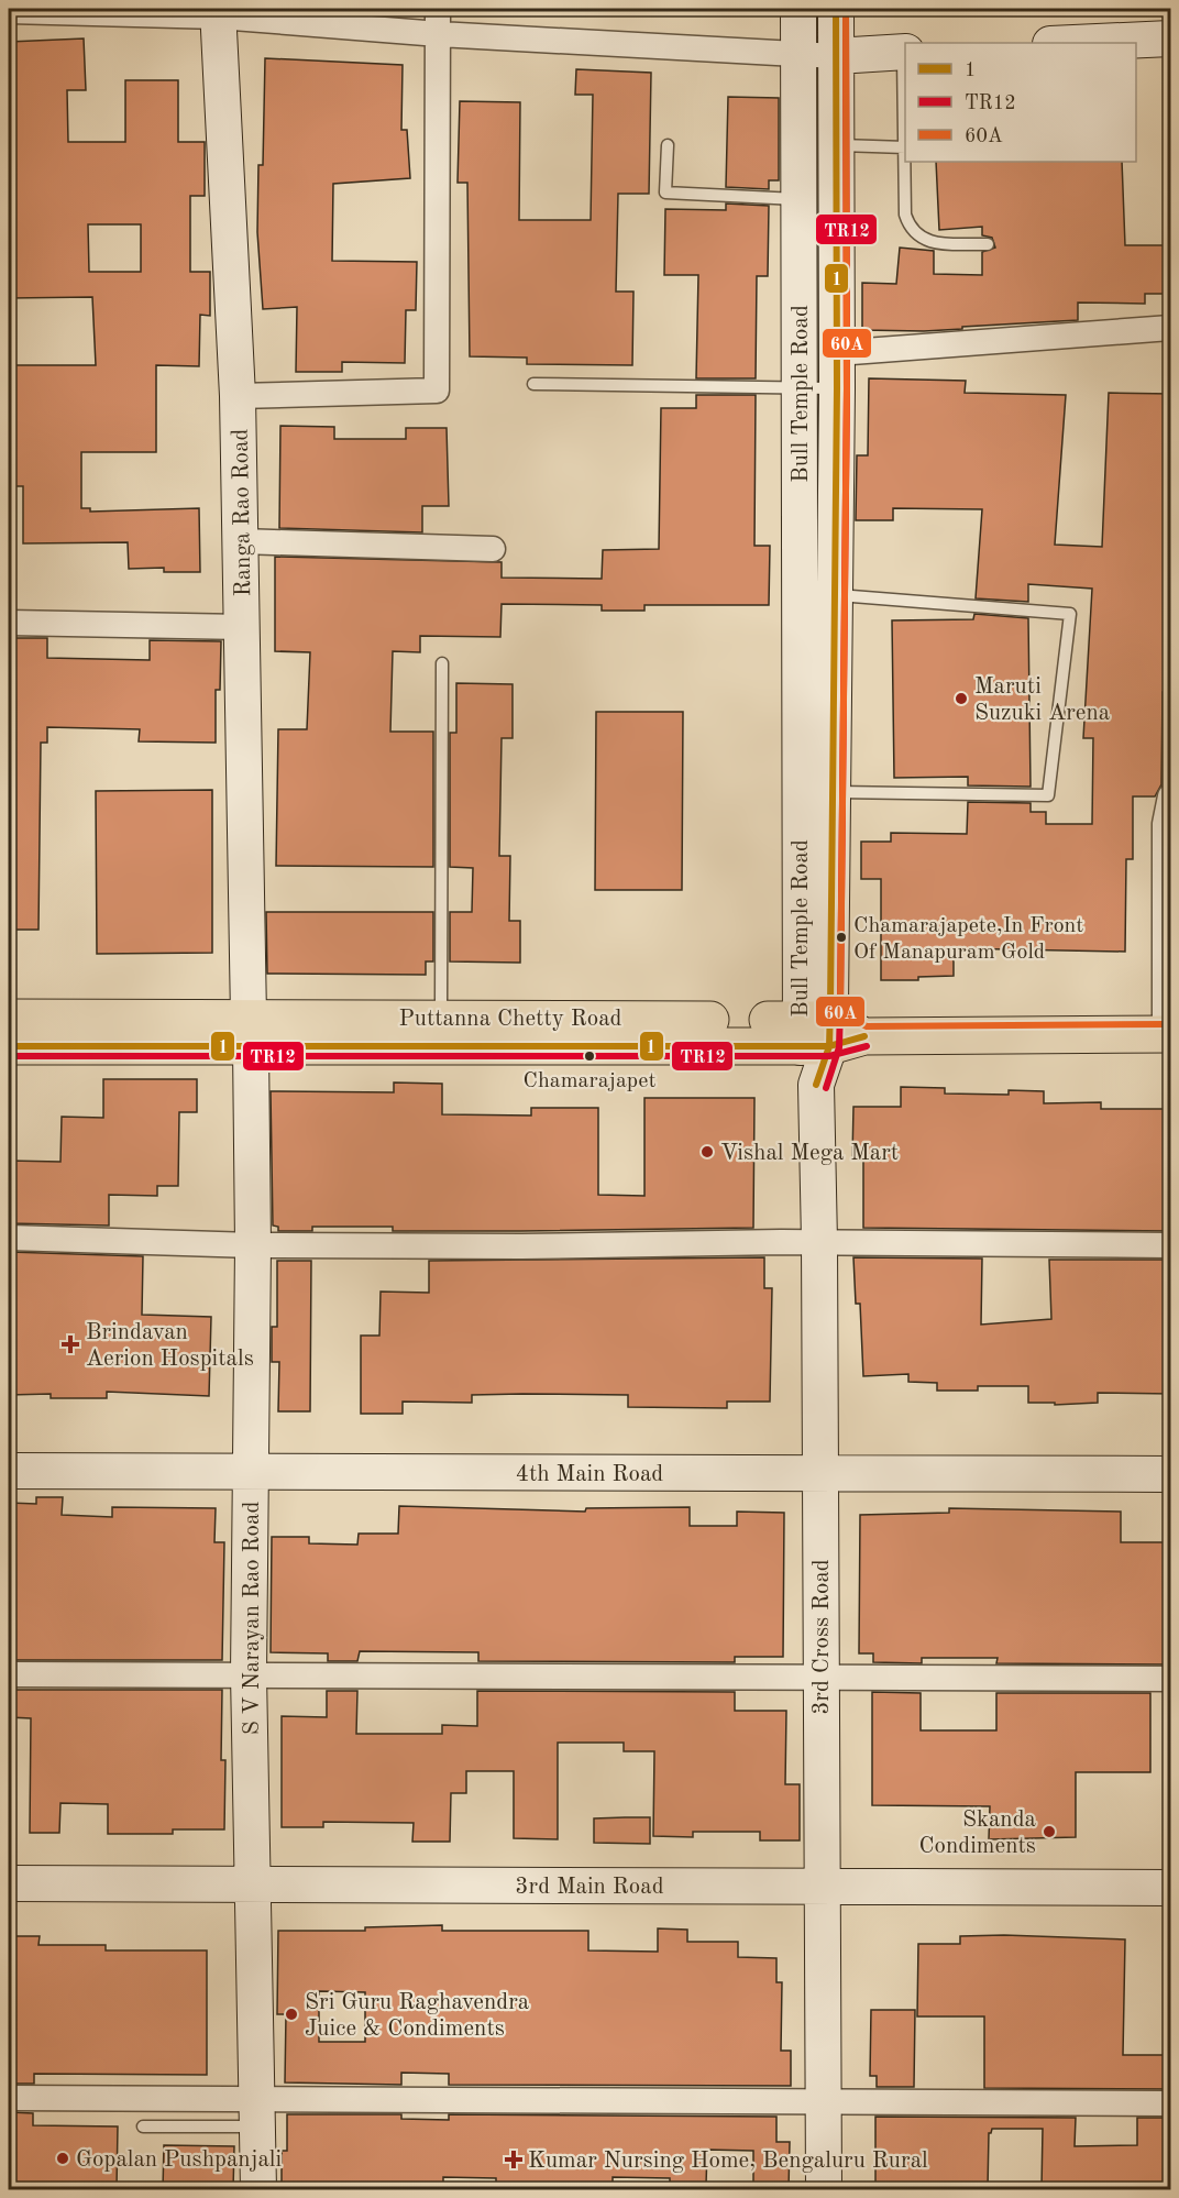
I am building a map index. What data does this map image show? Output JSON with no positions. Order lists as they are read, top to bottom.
{
  "streets": {
    "main road": [
      "Bull Temple Road",
      "Ranga Rao Road",
      "Puttanna Chetty Road",
      "4th Main Road",
      "S V Narayan Rao Road",
      "3rd Cross Road",
      "3rd Main Road"
    ]
  },
  "crossings": [
    ["Bull Temple Road", "Puttanna Chetty Road"],
    ["Bull Temple Road", "3rd Cross Road"],
    ["Ranga Rao Road", "Puttanna Chetty Road"],
    ["Ranga Rao Road", "S V Narayan Rao Road"],
    ["Puttanna Chetty Road", "S V Narayan Rao Road"],
    ["4th Main Road", "S V Narayan Rao Road"],
    ["4th Main Road", "3rd Cross Road"],
    ["S V Narayan Rao Road", "3rd Main Road"],
    ["3rd Cross Road", "3rd Main Road"]
  ],
  "places": {
    "other": [
      "Maruti Suzuki Arena",
      "Chamarajapete,In Front Of Manapuram Gold",
      "Chamarajapet",
      "Vishal Mega Mart",
      "Skanda Condiments",
      "Sri Guru Raghavendra Juice & Condiments",
      "Gopalan Pushpanjali"
    ],
    "health": ["Brindavan Aerion Hospitals", "Kumar Nursing Home, Bengaluru Rural"]
  },
  "lines": ["transit line 1", "transit line TR12", "transit line 60A"],
  "legend": ["1", "TR12", "60A"]
}
